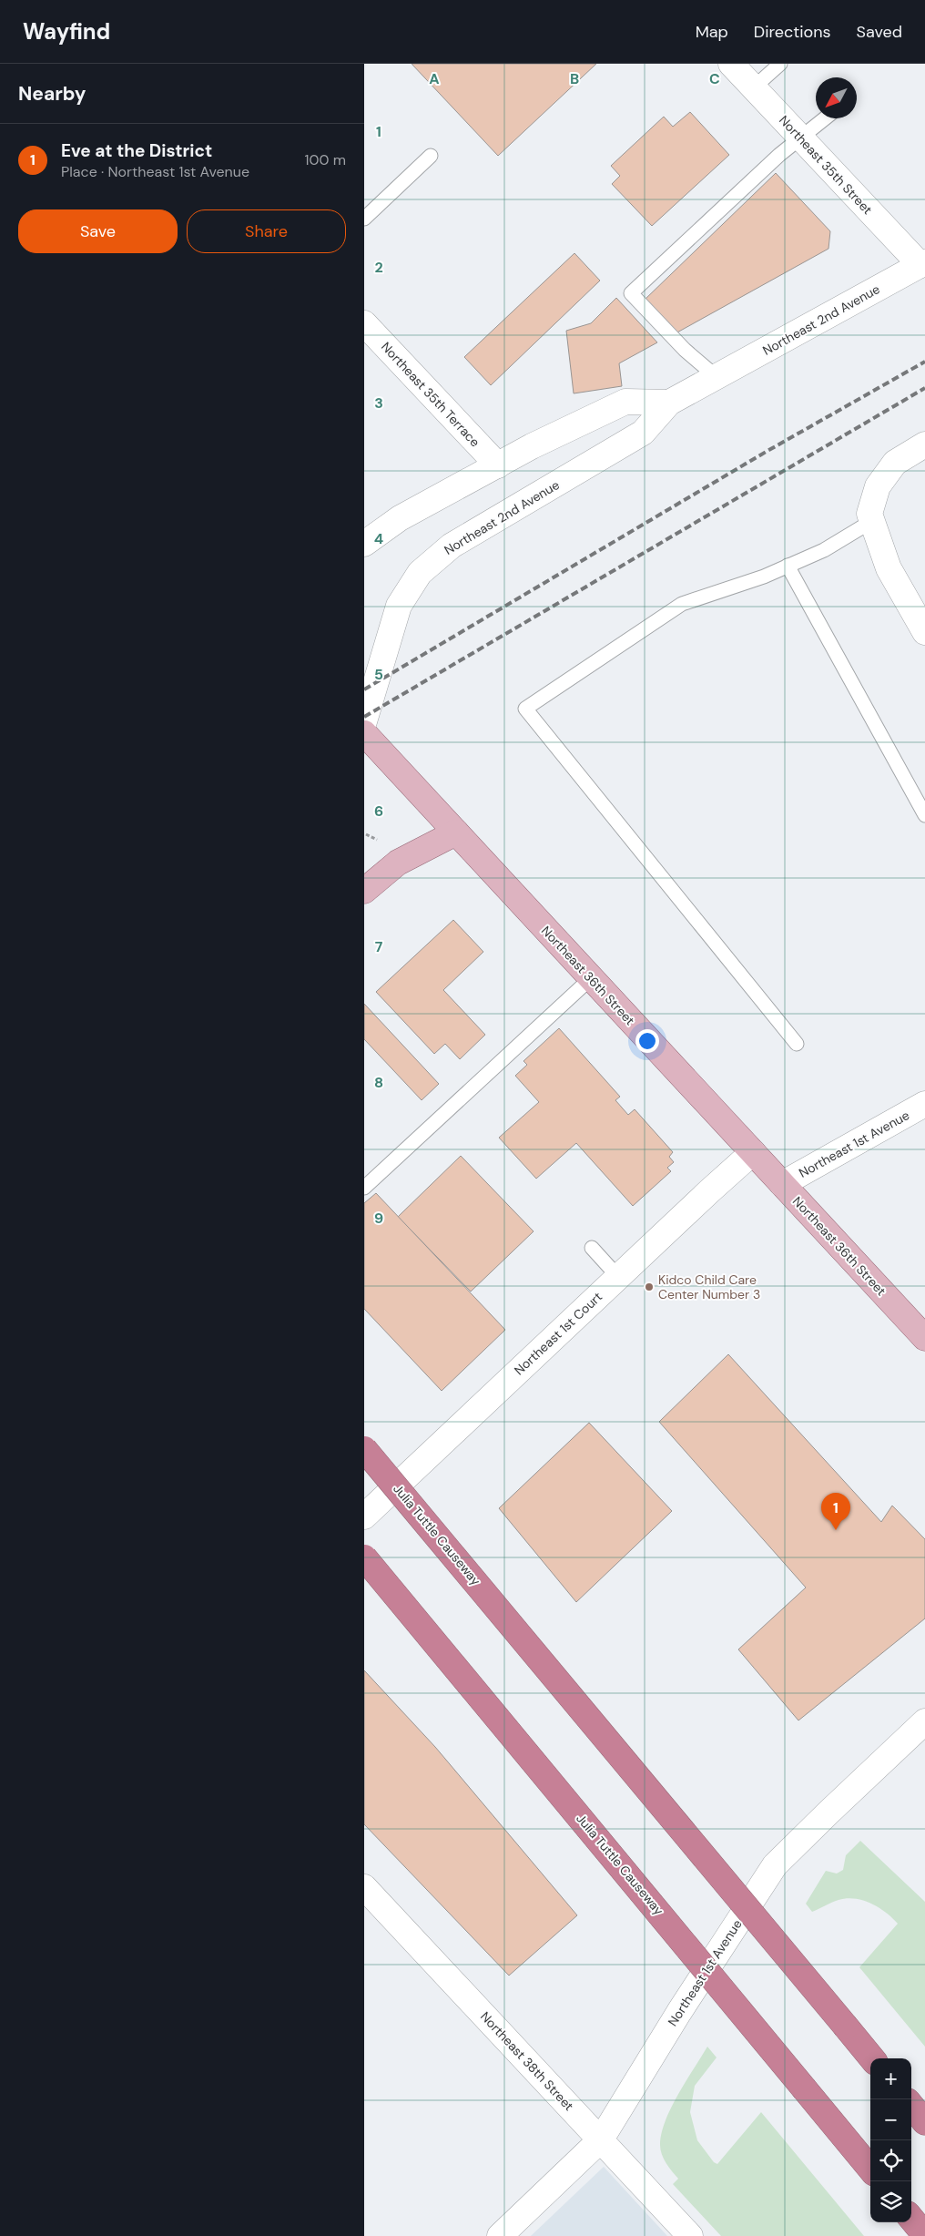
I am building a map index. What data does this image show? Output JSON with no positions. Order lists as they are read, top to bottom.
{
  "streets": {
    "highway": ["Julia Tuttle Causeway"],
    "main road": ["Northeast 36th Street"],
    "street": [
      "Northeast 35th Street",
      "Northeast 2nd Avenue",
      "Northeast 35th Terrace",
      "Northeast 1st Avenue",
      "Northeast 1st Court",
      "Northeast 38th Street"
    ]
  },
  "crossings": [
    ["Northeast 35th Street", "Northeast 2nd Avenue"],
    ["Northeast 2nd Avenue", "Northeast 35th Terrace"],
    ["Northeast 36th Street", "Northeast 1st Avenue"],
    ["Northeast 36th Street", "Northeast 1st Court"],
    ["Northeast 1st Avenue", "Northeast 38th Street"]
  ],
  "places": ["Kidco Child Care Center Number 3"],
  "north": "bottom left",
  "page": {
    "header": "Wayfind",
    "nav": ["Map", "Directions", "Saved"],
    "heading": "Nearby",
    "list": [
      {
        "mark": "1",
        "name": "Eve at the District",
        "note": "Place · Northeast 1st Avenue",
        "value": "100 m"
      }
    ],
    "buttons": ["Save", "Share"],
    "pins": "1",
    "map_buttons": ["+", "−"]
  },
  "grid": {
    "columns": ["A", "B", "C"],
    "rows": [
      "1",
      "2",
      "3",
      "4",
      "5",
      "6",
      "7",
      "8",
      "9"
    ]
  }
}
